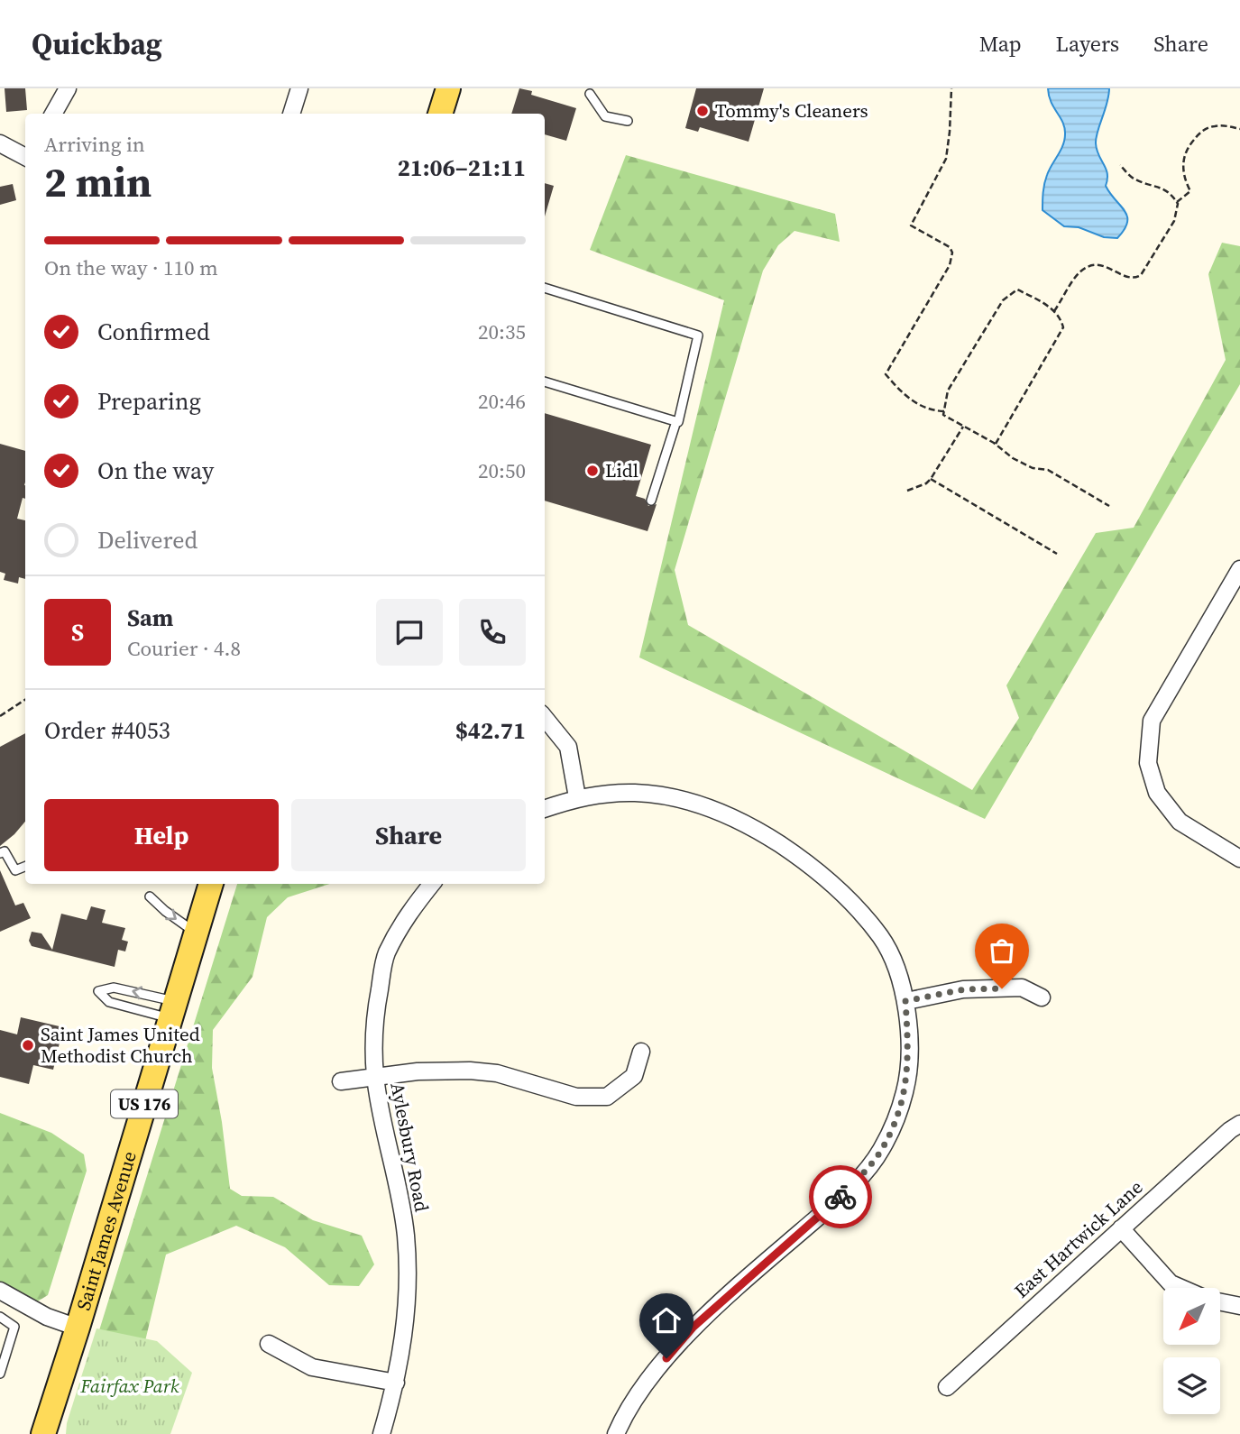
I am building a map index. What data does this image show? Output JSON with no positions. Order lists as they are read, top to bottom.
{
  "streets": {
    "main road": ["US 176", "Saint James Avenue"],
    "street": ["Aylesbury Road", "East Hartwick Lane"]
  },
  "parks": ["Fairfax Park"],
  "places": ["Tommy's Cleaners", "Lidl", "Saint James United Methodist Church"],
  "north": "bottom left",
  "page": {
    "header": "Quickbag",
    "nav": ["Map", "Layers", "Share"],
    "heading": ["2 min", "Arriving in", "21:06–21:11"],
    "panel": [
      "Sam",
      "Courier · 4.8",
      "Order #4053",
      "$42.71"
    ],
    "bar": "On the way · 110 m",
    "list": [
      ["Confirmed", "20:35"],
      ["Preparing", "20:46"],
      ["On the way", "20:50"],
      "Delivered"
    ],
    "round": "S",
    "buttons": ["Help", "Share"]
  }
}
